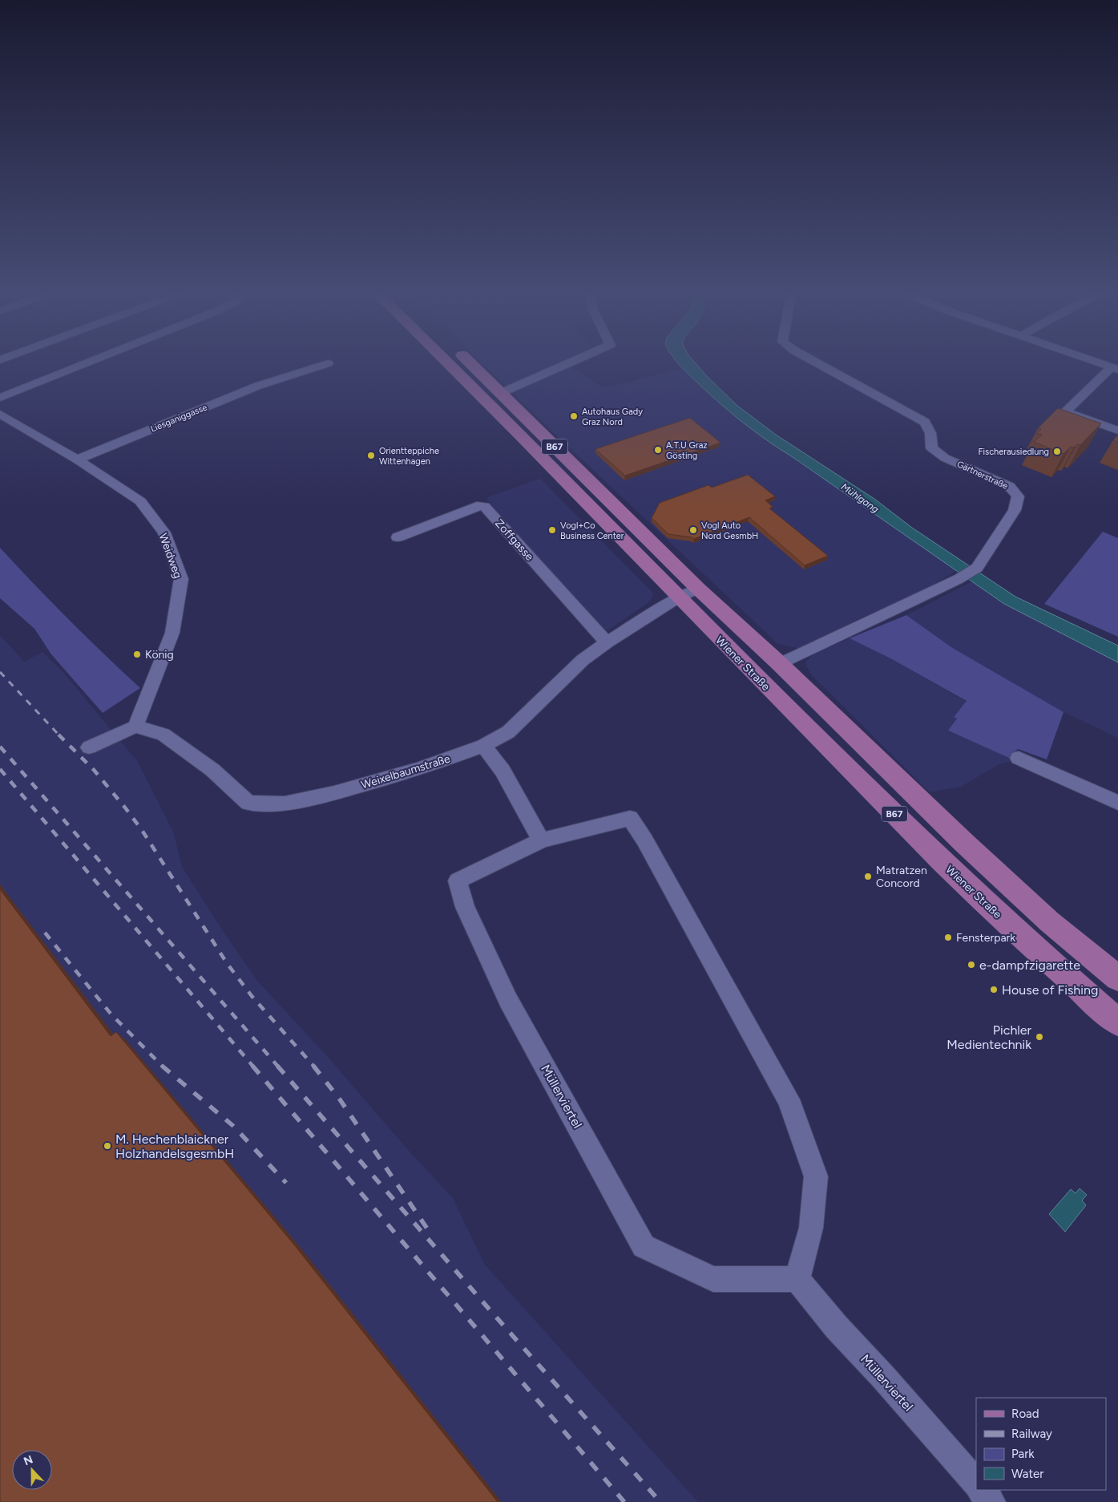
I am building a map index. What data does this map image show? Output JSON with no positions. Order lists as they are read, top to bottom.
{
  "streets": {
    "main road": ["B67", "Wiener Straße"],
    "street": [
      "Liesganiggasse",
      "Gärtnerstraße",
      "Zoffgasse",
      "Weidweg",
      "Weixelbaumstraße",
      "Müllerviertel"
    ]
  },
  "crossings": [
    ["Liesganiggasse", "Weidweg"],
    ["Gärtnerstraße", "Wiener Straße"],
    ["Zoffgasse", "Weixelbaumstraße"],
    ["Weidweg", "Weixelbaumstraße"],
    ["Wiener Straße", "Weixelbaumstraße"]
  ],
  "water": ["Mühlgang"],
  "places": [
    "Autohaus Gady Graz Nord",
    "A.T.U Graz Gösting",
    "Fischerausiedlung",
    "Orientteppiche Wittenhagen",
    "Vogl+Co Business Center",
    "Vogl Auto Nord GesmbH",
    "König",
    "Matratzen Concord",
    "Fensterpark",
    "e-dampfzigarette",
    "House of Fishing",
    "Pichler Medientechnik",
    "M. Hechenblaickner HolzhandelsgesmbH"
  ],
  "legend": [
    "Road",
    "Railway",
    "Park",
    "Water"
  ],
  "north": "top"
}
